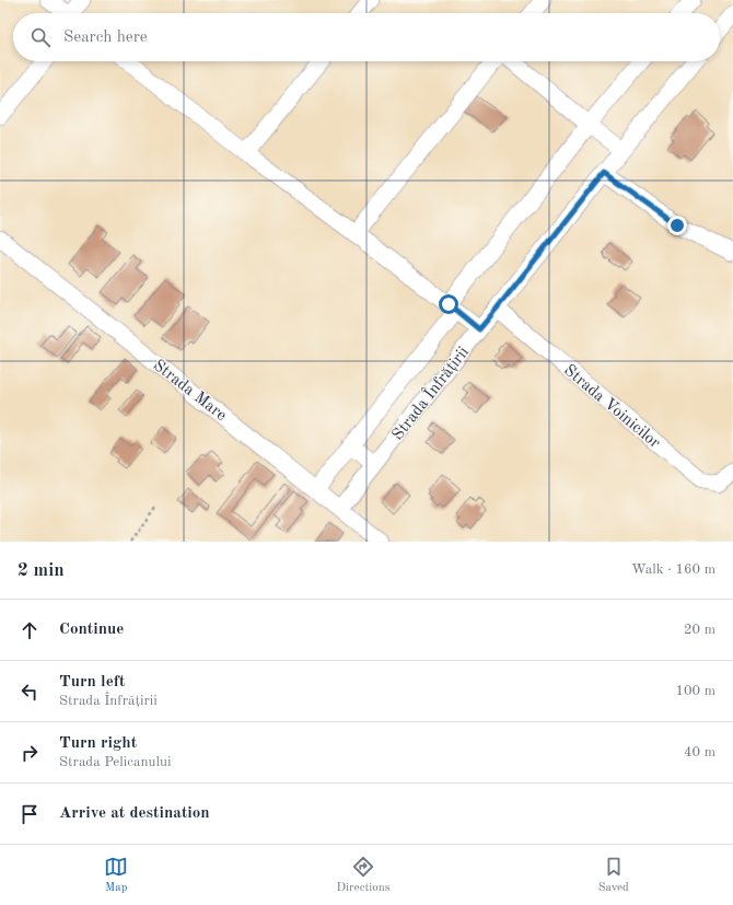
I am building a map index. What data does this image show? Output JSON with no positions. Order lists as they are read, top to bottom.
{
  "streets": {
    "street": ["Strada Mare", "Strada Înfrățirii", "Strada Voinicilor"]
  },
  "crossings": [
    ["Strada Mare", "Strada Înfrățirii"],
    ["Strada Înfrățirii", "Strada Voinicilor"]
  ],
  "page": {
    "search": "Search here",
    "heading": ["2 min", "Walk · 160 m"],
    "list": [
      ["Continue", "20 m"],
      ["Turn left", "Strada Înfrățirii", "100 m"],
      ["Turn right", "Strada Pelicanului", "40 m"],
      "Arrive at destination"
    ],
    "nav": ["Map", "Directions", "Saved"]
  }
}
